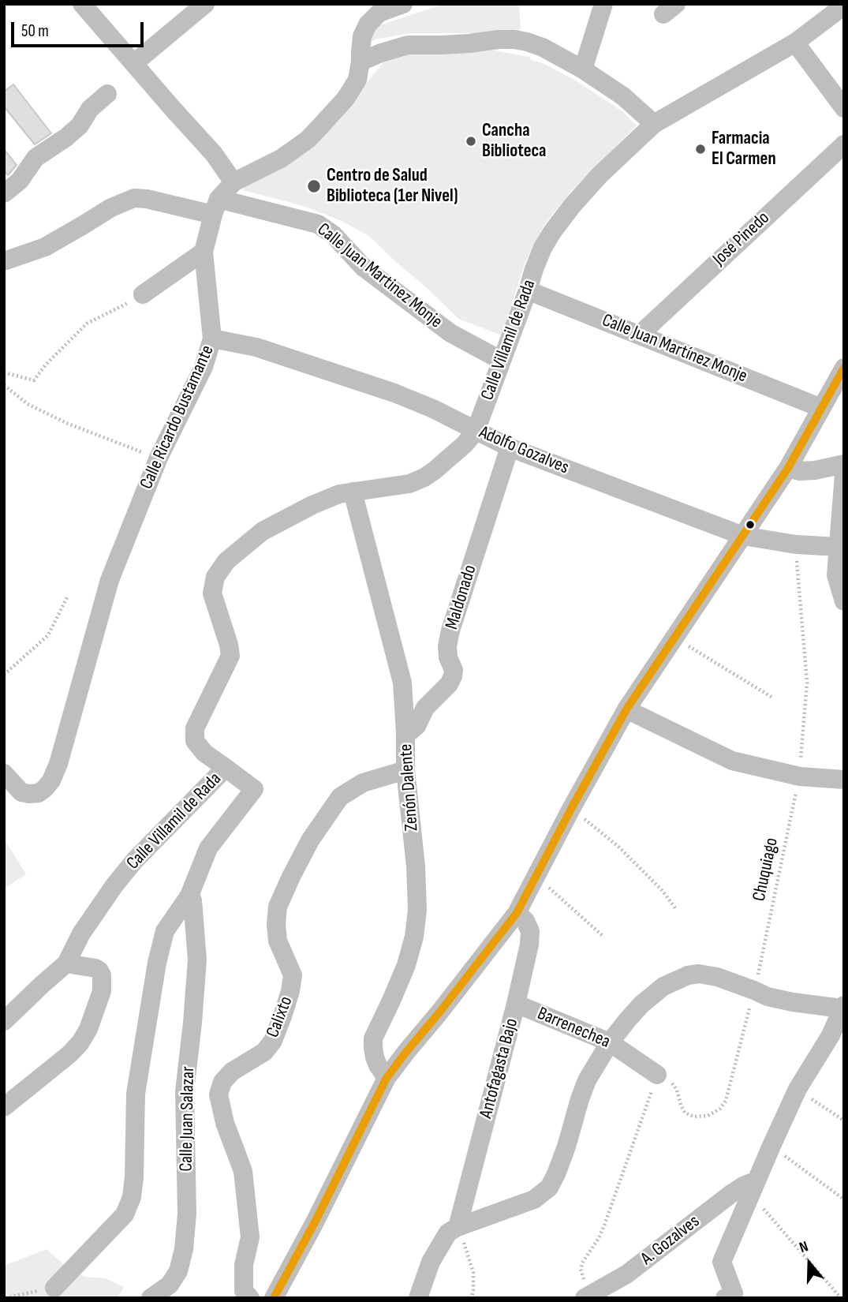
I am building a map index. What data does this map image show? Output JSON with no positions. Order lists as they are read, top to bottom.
{
  "streets": {
    "street": [
      "José Pinedo",
      "Calle Juan Martinez Monje",
      "Calle Villamil de Rada",
      "Calle Juan Martínez Monje",
      "Calle Ricardo Bustamante",
      "Adolfo Gozalves",
      "Maldonado",
      "Zenón Dalente",
      "Calixto",
      "Barrenechea",
      "Antofagasta Bajo",
      "Calle Juan Salazar",
      "A. Gozalves"
    ],
    "path": ["Chuquiago"]
  },
  "crossings": [
    ["José Pinedo", "Calle Juan Martínez Monje"],
    ["Calle Juan Martinez Monje", "Calle Villamil de Rada"],
    ["Calle Juan Martinez Monje", "Calle Ricardo Bustamante"],
    ["Calle Villamil de Rada", "Calle Juan Martínez Monje"],
    ["Calle Villamil de Rada", "Adolfo Gozalves"],
    ["Calle Villamil de Rada", "Zenón Dalente"],
    ["Calle Ricardo Bustamante", "Adolfo Gozalves"],
    ["Adolfo Gozalves", "Maldonado"],
    ["Adolfo Gozalves", "Chuquiago"],
    ["Maldonado", "Zenón Dalente"],
    ["Zenón Dalente", "Calixto"],
    ["Chuquiago", "Barrenechea"],
    ["Barrenechea", "Antofagasta Bajo"]
  ],
  "places": ["Cancha Biblioteca", "Farmacia El Carmen", "Centro de Salud Biblioteca (1er Nivel)"],
  "scale_bar": "50 m",
  "north": "top"
}
